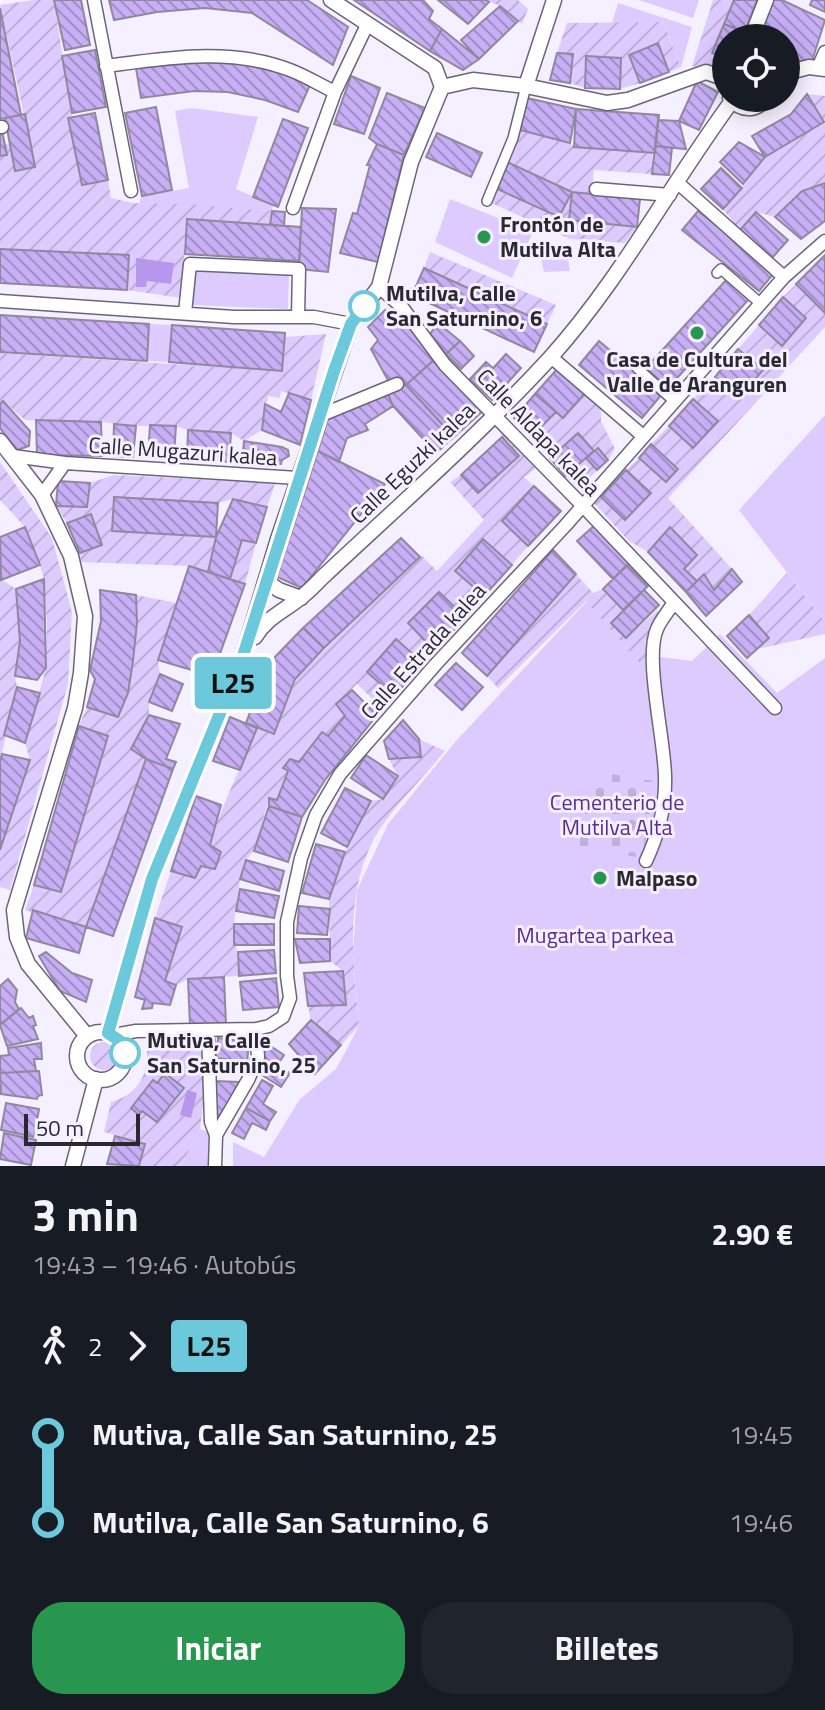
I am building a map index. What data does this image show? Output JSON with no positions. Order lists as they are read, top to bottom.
{
  "streets": {
    "street": [
      "Calle Aldapa kalea",
      "Calle Mugazuri kalea",
      "Calle Eguzki kalea",
      "Calle Estrada kalea"
    ]
  },
  "crossings": [
    ["Calle Aldapa kalea", "Calle Eguzki kalea"],
    ["Calle Aldapa kalea", "Calle Estrada kalea"]
  ],
  "parks": ["Cementerio de Mutilva Alta", "Mugartea parkea"],
  "places": [
    "Frontón de Mutilva Alta",
    "Mutilva, Calle San Saturnino, 6",
    "Casa de Cultura del Valle de Aranguren",
    "Malpaso",
    "Mutiva, Calle San Saturnino, 25"
  ],
  "lines": ["bus line L25"],
  "scale_bar": "50 m",
  "page": {
    "on_map": "L25",
    "scale": "50 m",
    "heading": ["3 min", "19:43 – 19:46 · Autobús", "2.90 €"],
    "legs": ["2", "L25"],
    "list": [
      {
        "name": "Mutiva, Calle San Saturnino, 25",
        "value": "19:45"
      },
      {
        "name": "Mutilva, Calle San Saturnino, 6",
        "value": "19:46"
      }
    ],
    "buttons": ["Iniciar", "Billetes"]
  }
}
